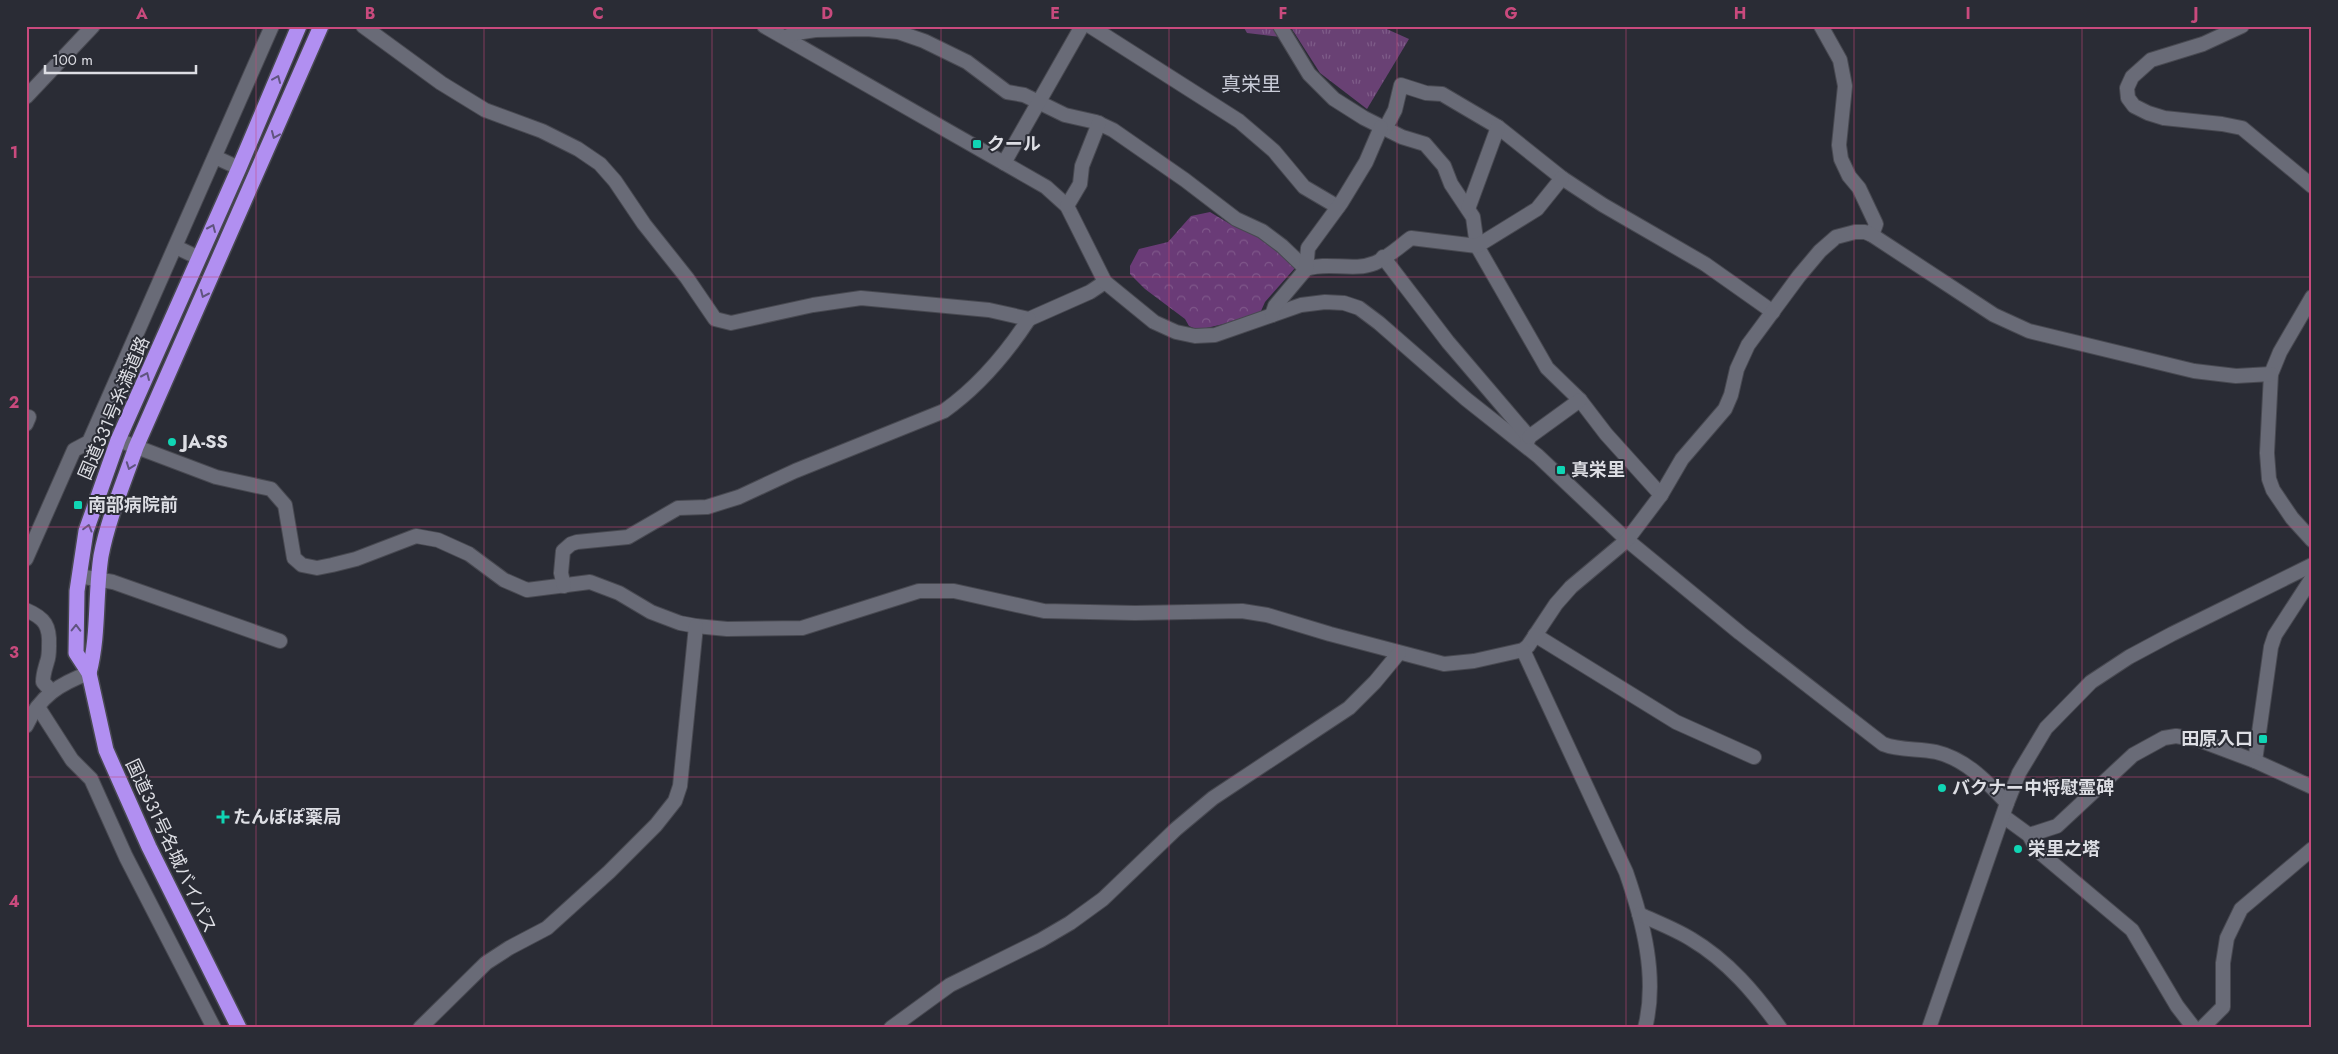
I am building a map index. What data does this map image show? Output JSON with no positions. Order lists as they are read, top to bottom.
{
  "streets": {
    "highway": ["国道331号糸満道路", "国道331号名城バイパス"]
  },
  "crossings": [
    ["国道331号糸満道路", "国道331号名城バイパス"]
  ],
  "districts": ["真栄里"],
  "places": {
    "transit": [
      "クール",
      "真栄里",
      "南部病院前",
      "田原入口"
    ],
    "other": ["JA-SS", "バクナー中将慰霊碑", "栄里之塔"],
    "health": ["たんぽぽ薬局"]
  },
  "scale_bar": "100 m",
  "grid": {
    "columns": [
      "A",
      "B",
      "C",
      "D",
      "E",
      "F",
      "G",
      "H",
      "I",
      "J"
    ],
    "rows": [
      "1",
      "2",
      "3",
      "4"
    ]
  }
}
